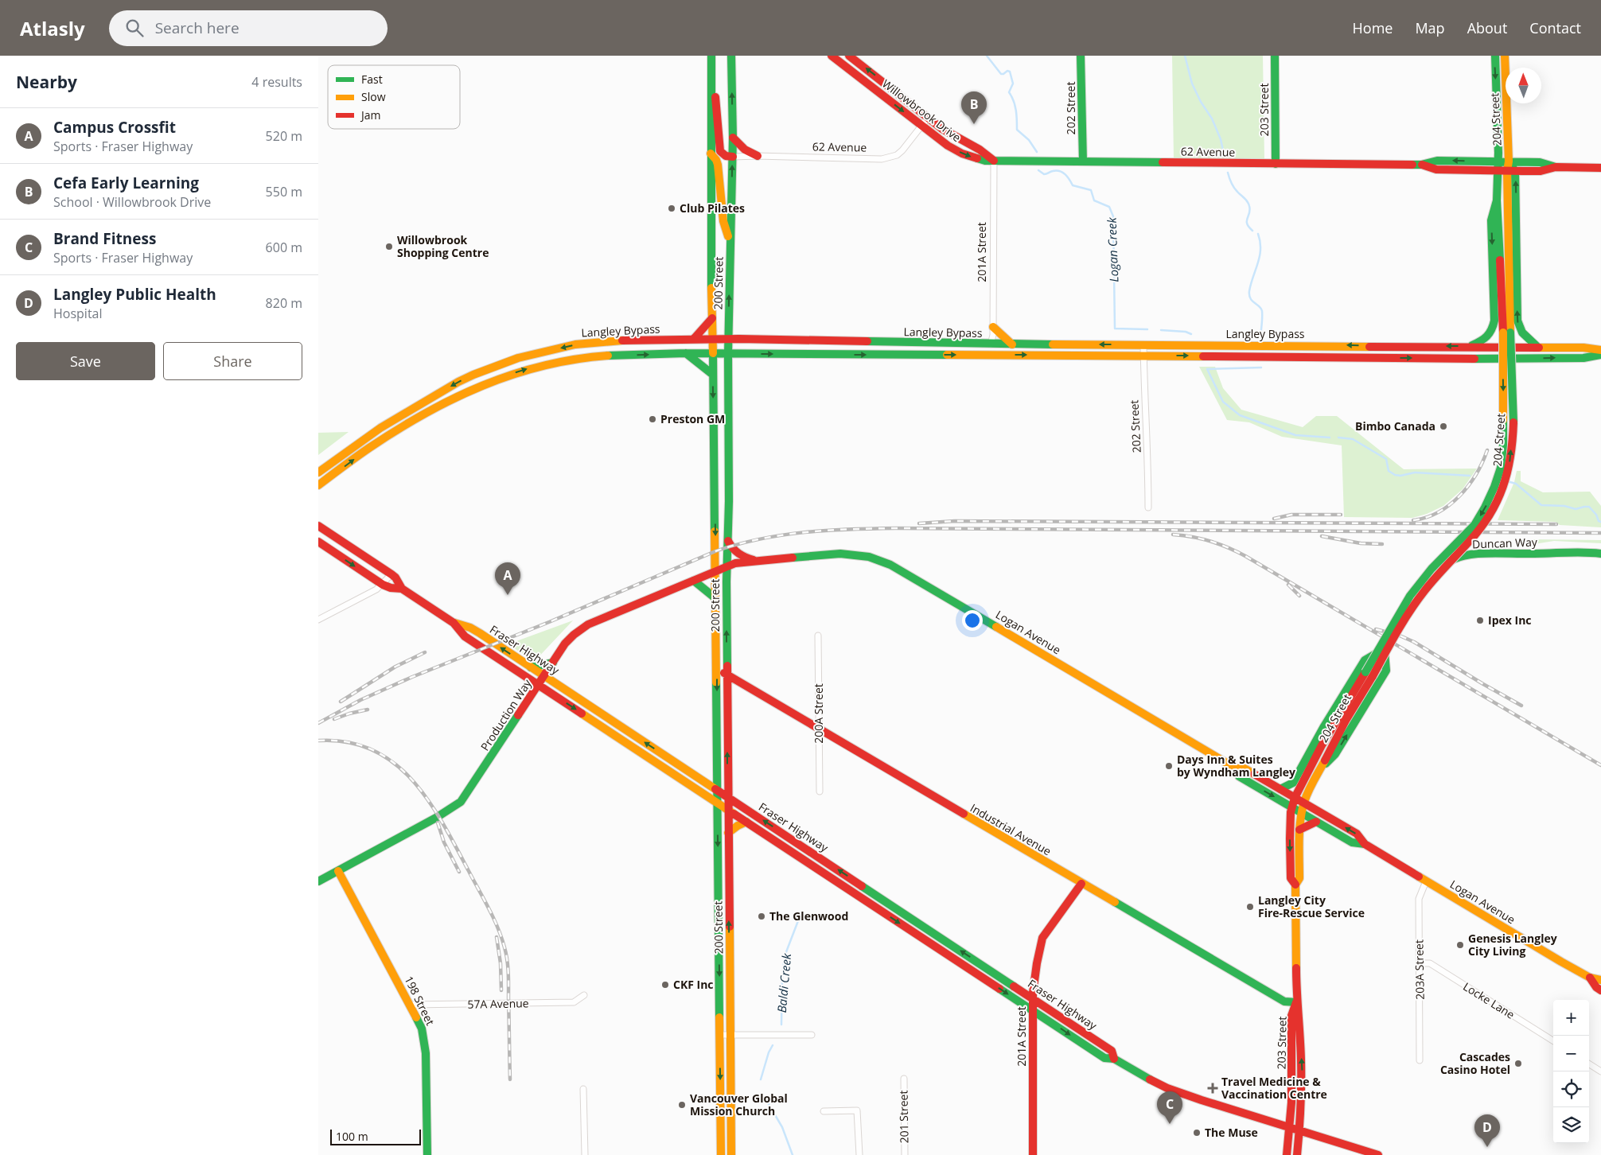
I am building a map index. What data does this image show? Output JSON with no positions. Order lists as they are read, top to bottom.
{
  "streets": {
    "main road": [
      "202 Street",
      "203 Street",
      "Willowbrook Drive",
      "204 Street",
      "62 Avenue",
      "201A Street",
      "200 Street",
      "Langley Bypass",
      "Duncan Way",
      "Logan Avenue",
      "Fraser Highway",
      "Production Way",
      "Industrial Avenue",
      "198 Street"
    ],
    "street": [
      "200A Street",
      "203A Street",
      "Locke Lane",
      "57A Avenue",
      "201 Street"
    ]
  },
  "crossings": [
    ["202 Street", "62 Avenue"],
    ["202 Street", "Langley Bypass"],
    ["203 Street", "204 Street"],
    ["203 Street", "62 Avenue"],
    ["203 Street", "Logan Avenue"],
    ["203 Street", "Fraser Highway"],
    ["203 Street", "Industrial Avenue"],
    ["Willowbrook Drive", "62 Avenue"],
    ["Willowbrook Drive", "201A Street"],
    ["204 Street", "62 Avenue"],
    ["204 Street", "Logan Avenue"],
    ["62 Avenue", "201A Street"],
    ["62 Avenue", "200 Street"],
    ["201A Street", "Langley Bypass"],
    ["201A Street", "Fraser Highway"],
    ["201A Street", "Industrial Avenue"],
    ["200 Street", "Langley Bypass"],
    ["200 Street", "Logan Avenue"],
    ["200 Street", "Fraser Highway"],
    ["200 Street", "Production Way"],
    ["200 Street", "Industrial Avenue"],
    ["Logan Avenue", "Production Way"],
    ["Logan Avenue", "203A Street"],
    ["Fraser Highway", "Production Way"],
    ["200A Street", "Industrial Avenue"],
    ["Production Way", "198 Street"],
    ["203A Street", "Locke Lane"],
    ["198 Street", "57A Avenue"]
  ],
  "water": ["Logan Creek", "Baldi Creek"],
  "places": {
    "other": [
      "Club Pilates",
      "Willowbrook Shopping Centre",
      "Preston GM",
      "Bimbo Canada",
      "Ipex Inc",
      "Days Inn & Suites by Wyndham Langley",
      "Langley City Fire-Rescue Service",
      "The Glenwood",
      "Genesis Langley City Living",
      "CKF Inc",
      "Cascades Casino Hotel",
      "Vancouver Global Mission Church",
      "The Muse"
    ],
    "health": ["Travel Medicine & Vaccination Centre"]
  },
  "legend": ["Fast", "Slow", "Jam"],
  "scale_bar": "100 m",
  "north": "top",
  "page": {
    "header": "Atlasly",
    "search": "Search here",
    "nav": [
      "Home",
      "Map",
      "About",
      "Contact"
    ],
    "heading": ["Nearby", "4 results"],
    "pins": [
      "B",
      "A",
      "C",
      "D"
    ],
    "list": [
      {
        "mark": "A",
        "name": "Campus Crossfit",
        "note": "Sports · Fraser Highway",
        "value": "520 m"
      },
      {
        "mark": "B",
        "name": "Cefa Early Learning",
        "note": "School · Willowbrook Drive",
        "value": "550 m"
      },
      {
        "mark": "C",
        "name": "Brand Fitness",
        "note": "Sports · Fraser Highway",
        "value": "600 m"
      },
      {
        "mark": "D",
        "name": "Langley Public Health",
        "note": "Hospital",
        "value": "820 m"
      }
    ],
    "buttons": ["Save", "Share"],
    "map_buttons": ["+", "−"],
    "scale": "100 m"
  }
}
